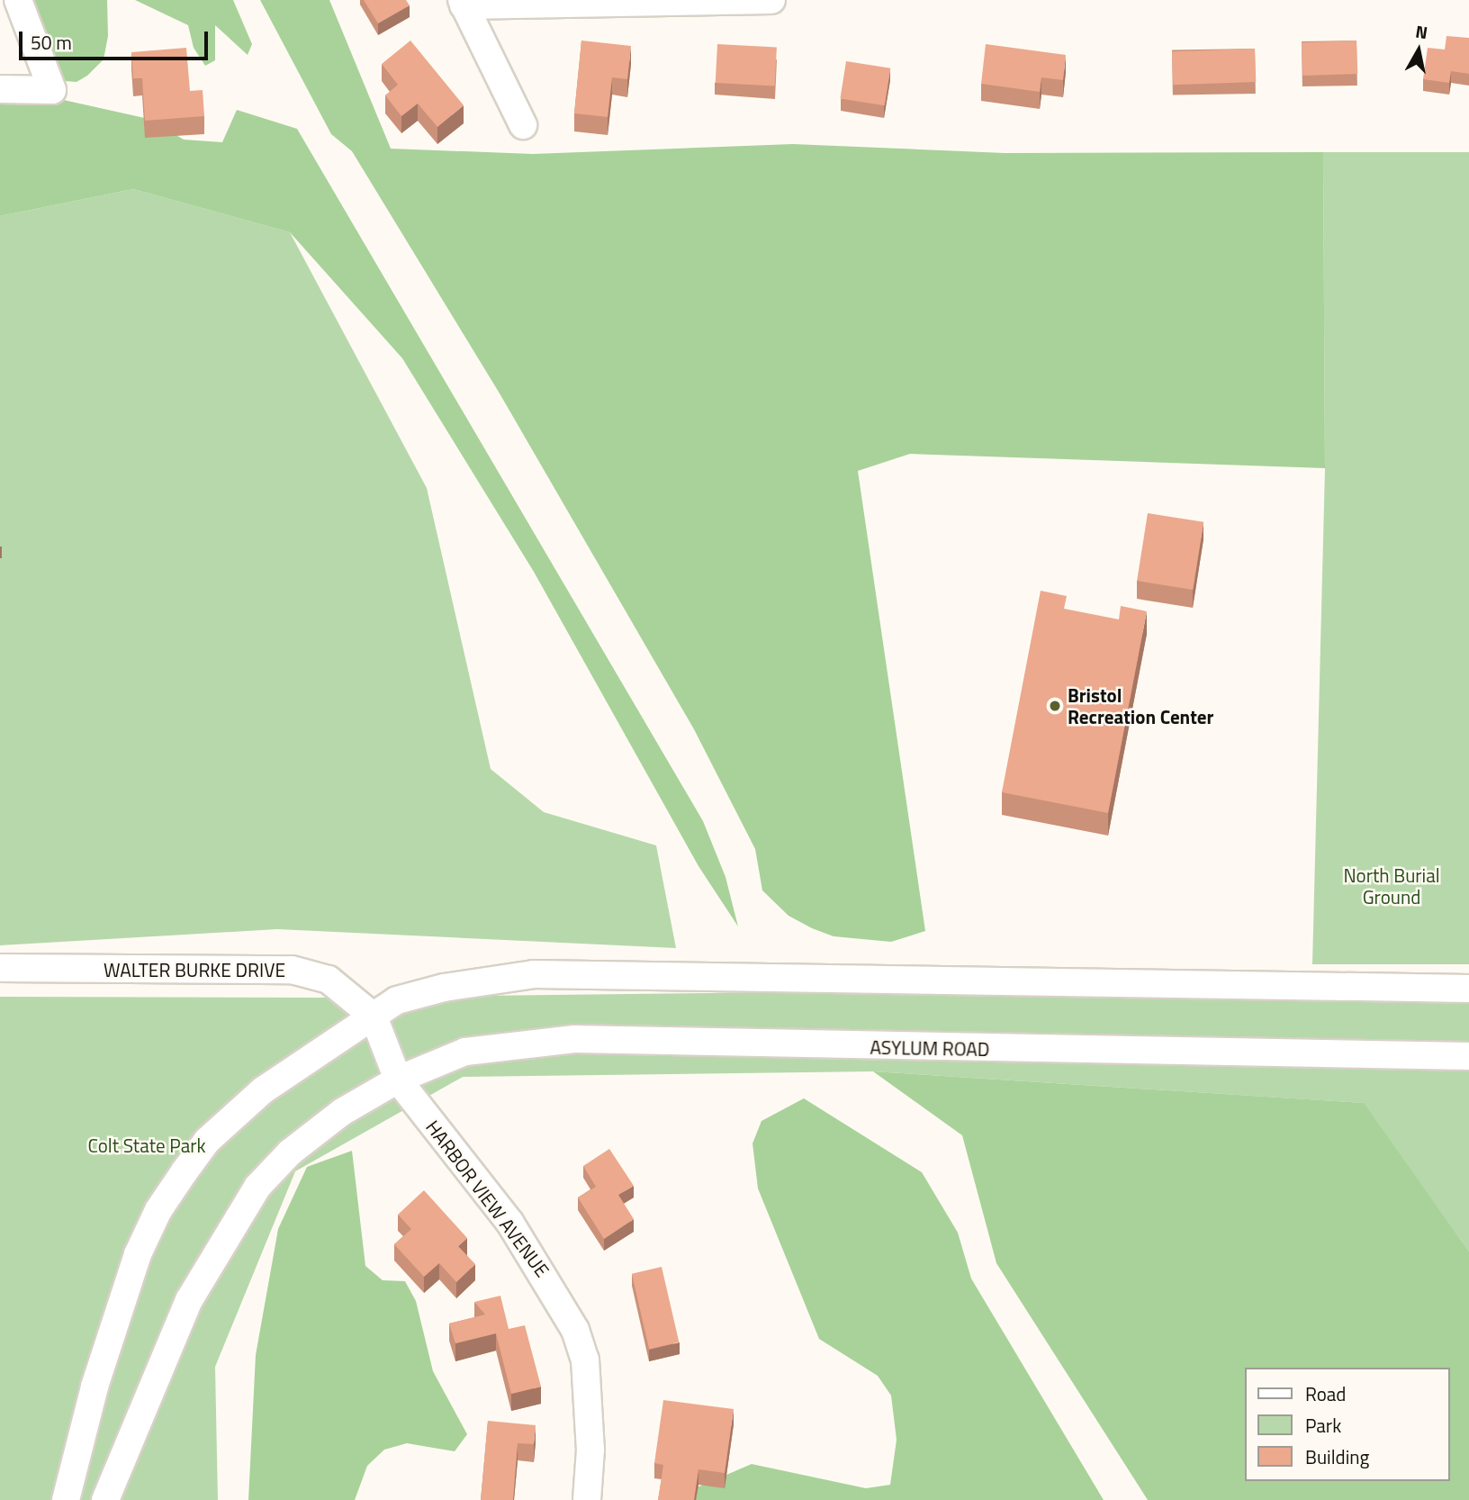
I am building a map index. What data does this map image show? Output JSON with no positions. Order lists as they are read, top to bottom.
{
  "streets": {
    "street": ["WALTER BURKE DRIVE", "ASYLUM ROAD", "HARBOR VIEW AVENUE"]
  },
  "crossings": [
    ["WALTER BURKE DRIVE", "HARBOR VIEW AVENUE"],
    ["ASYLUM ROAD", "HARBOR VIEW AVENUE"]
  ],
  "parks": ["North Burial Ground", "Colt State Park"],
  "places": ["Bristol Recreation Center"],
  "legend": ["Road", "Park", "Building"],
  "scale_bar": "50 m",
  "north": "top"
}
